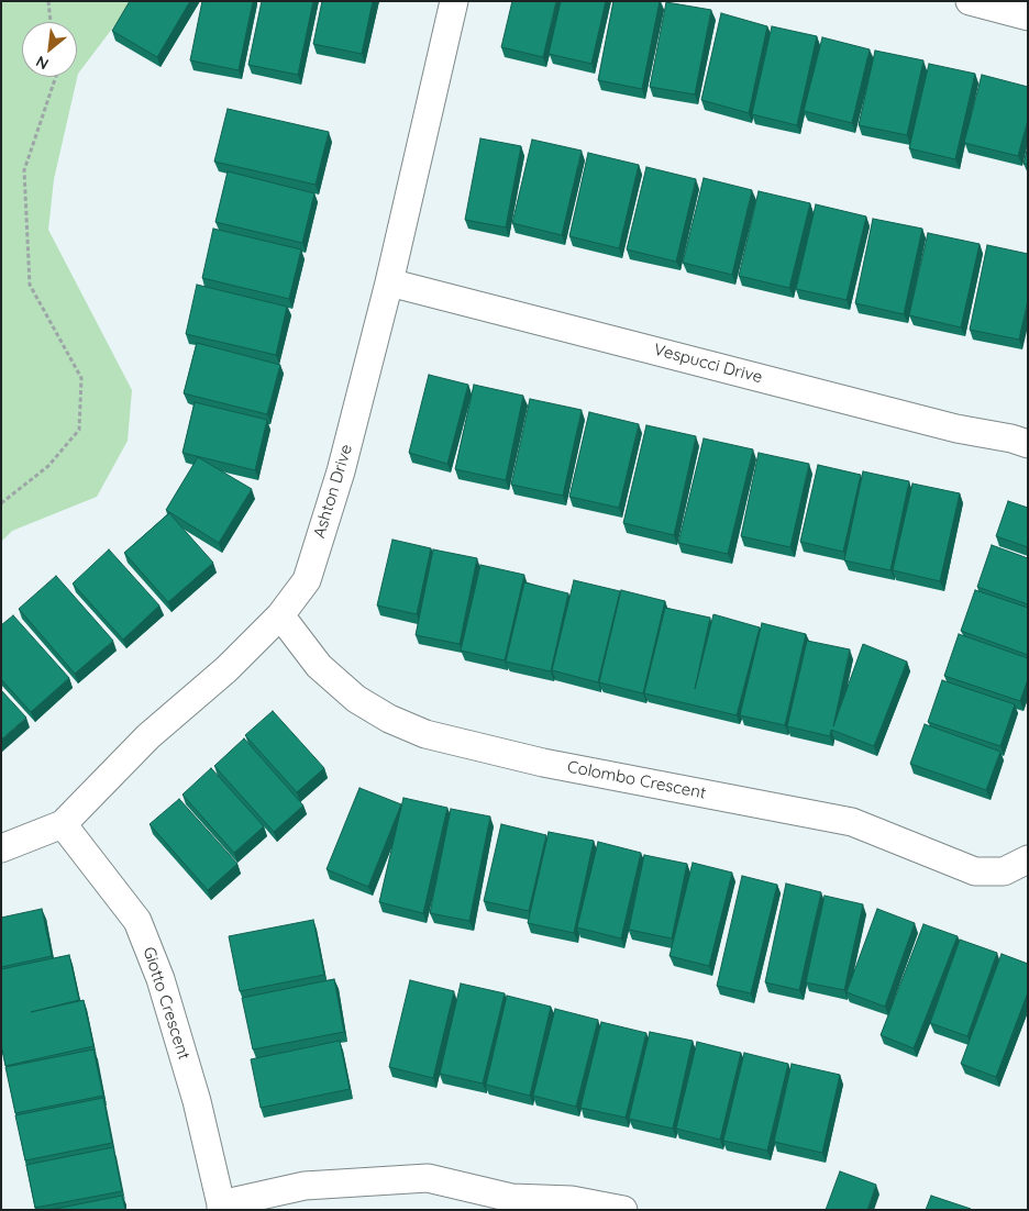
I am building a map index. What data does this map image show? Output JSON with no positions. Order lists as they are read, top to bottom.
{
  "streets": {
    "street": [
      "Vespucci Drive",
      "Ashton Drive",
      "Colombo Crescent",
      "Giotto Crescent"
    ]
  },
  "crossings": [
    ["Vespucci Drive", "Ashton Drive"],
    ["Ashton Drive", "Colombo Crescent"],
    ["Ashton Drive", "Giotto Crescent"]
  ],
  "north": "bottom left"
}
